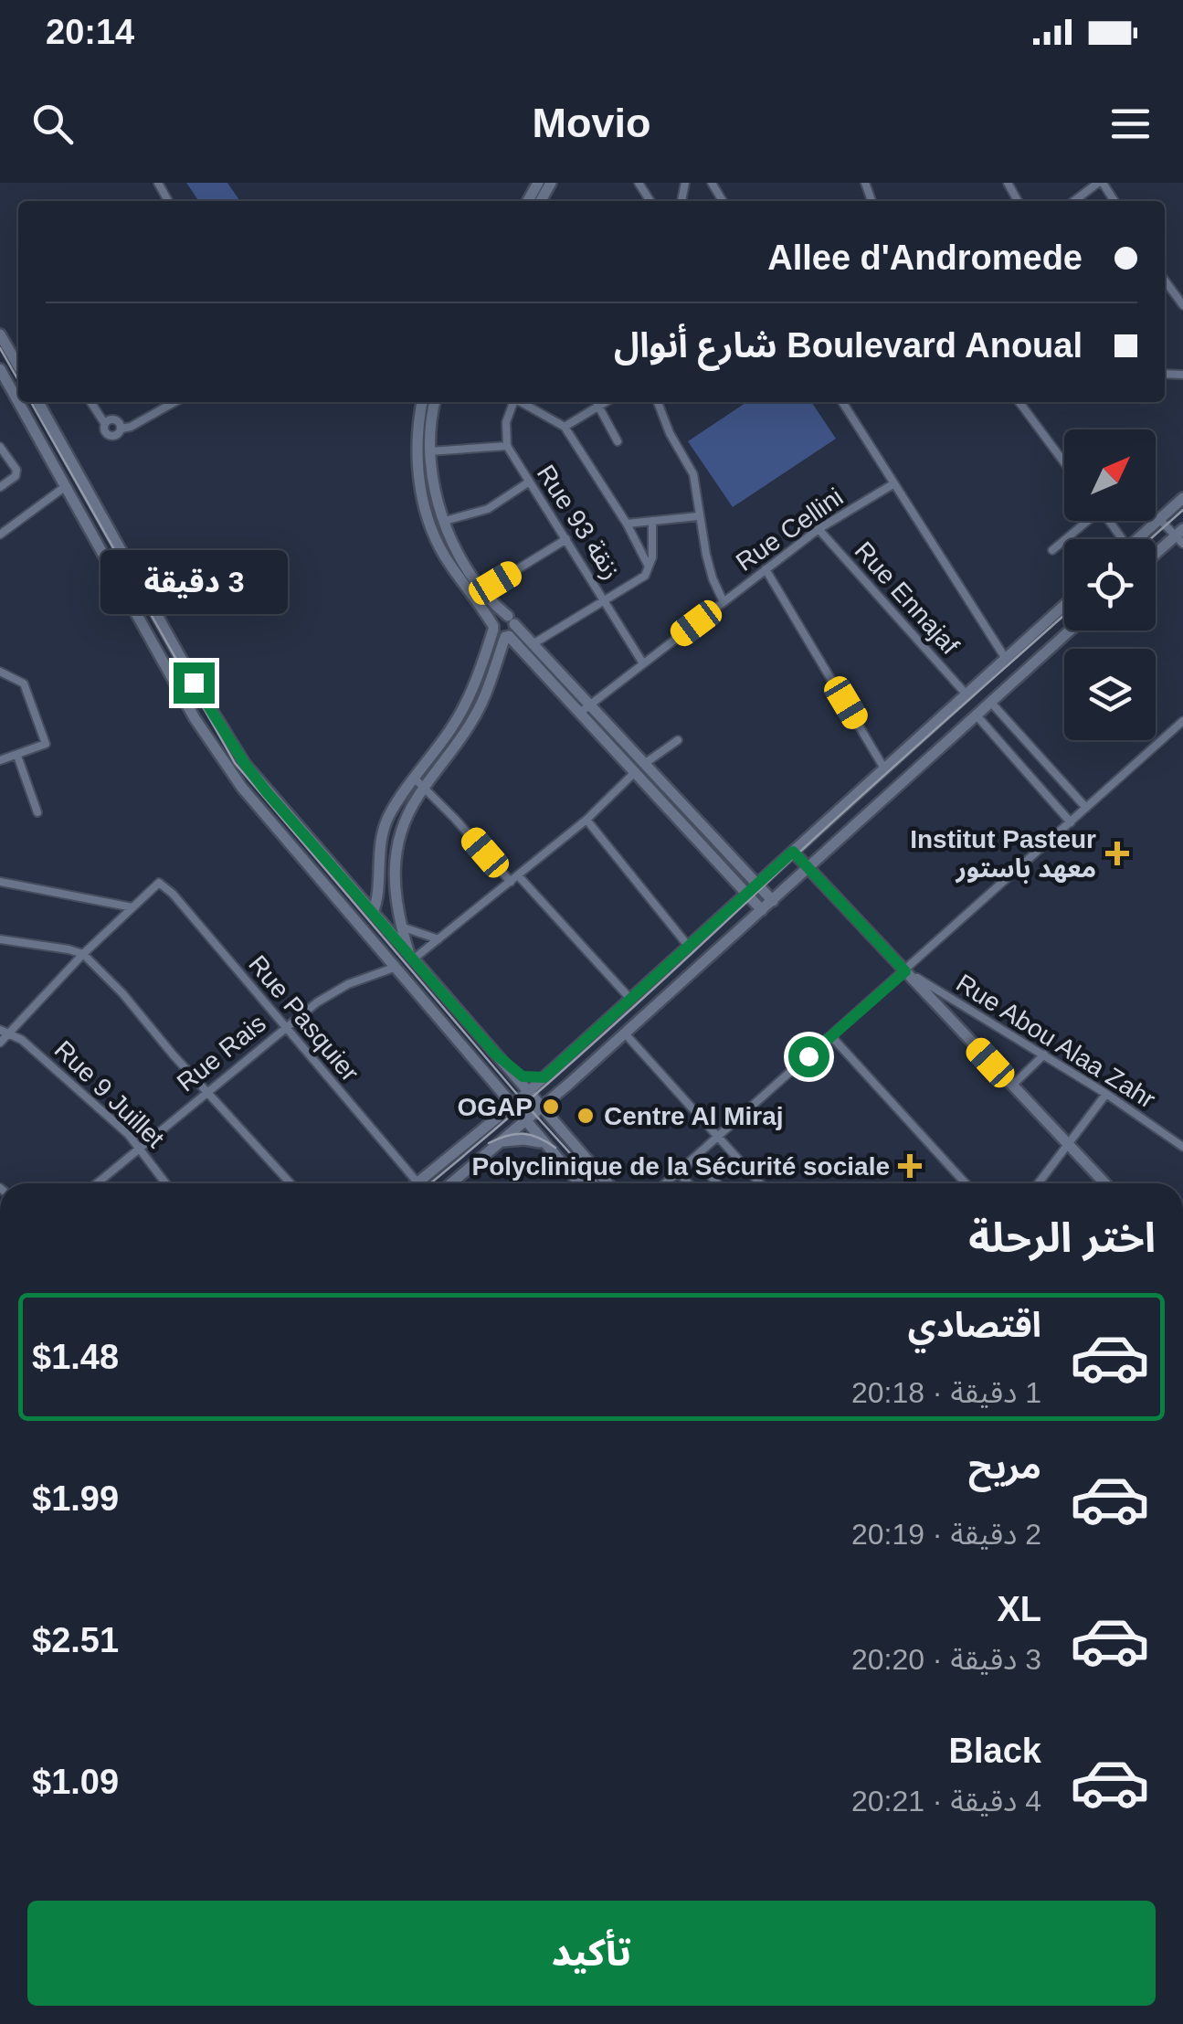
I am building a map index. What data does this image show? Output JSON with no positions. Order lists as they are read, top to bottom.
{
  "streets": {
    "street": [
      "Rue 93 زنقة",
      "Rue Cellini",
      "Rue Ennajaf",
      "Rue Pasquier",
      "Rue Abou Alaa Zahr",
      "Rue Rais",
      "Rue 9 Juillet"
    ]
  },
  "crossings": [
    ["Rue 93 زنقة", "Rue Cellini"],
    ["Rue Cellini", "Rue Ennajaf"],
    ["Rue Pasquier", "Rue Rais"],
    ["Rue Rais", "Rue 9 Juillet"]
  ],
  "places": {
    "health": ["Institut Pasteur معهد باستور", "Polyclinique de la Sécurité sociale"],
    "other": ["OGAP", "Centre Al Miraj"]
  },
  "north": "top right",
  "page": {
    "status": "20:14",
    "header": "Movio",
    "banner": ["Allee d'Andromede", "Boulevard Anoual شارع أنوال"],
    "bubble": "3 دقيقة",
    "heading": "اختر الرحلة",
    "list": [
      {
        "name": "اقتصادي",
        "note": "1 دقيقة · 20:18",
        "value": "$1.48"
      },
      {
        "name": "مريح",
        "note": "2 دقيقة · 20:19",
        "value": "$1.99"
      },
      {
        "name": "XL",
        "note": "3 دقيقة · 20:20",
        "value": "$2.51"
      },
      {
        "name": "Black",
        "note": "4 دقيقة · 20:21",
        "value": "$1.09"
      }
    ],
    "buttons": "تأكيد"
  }
}
